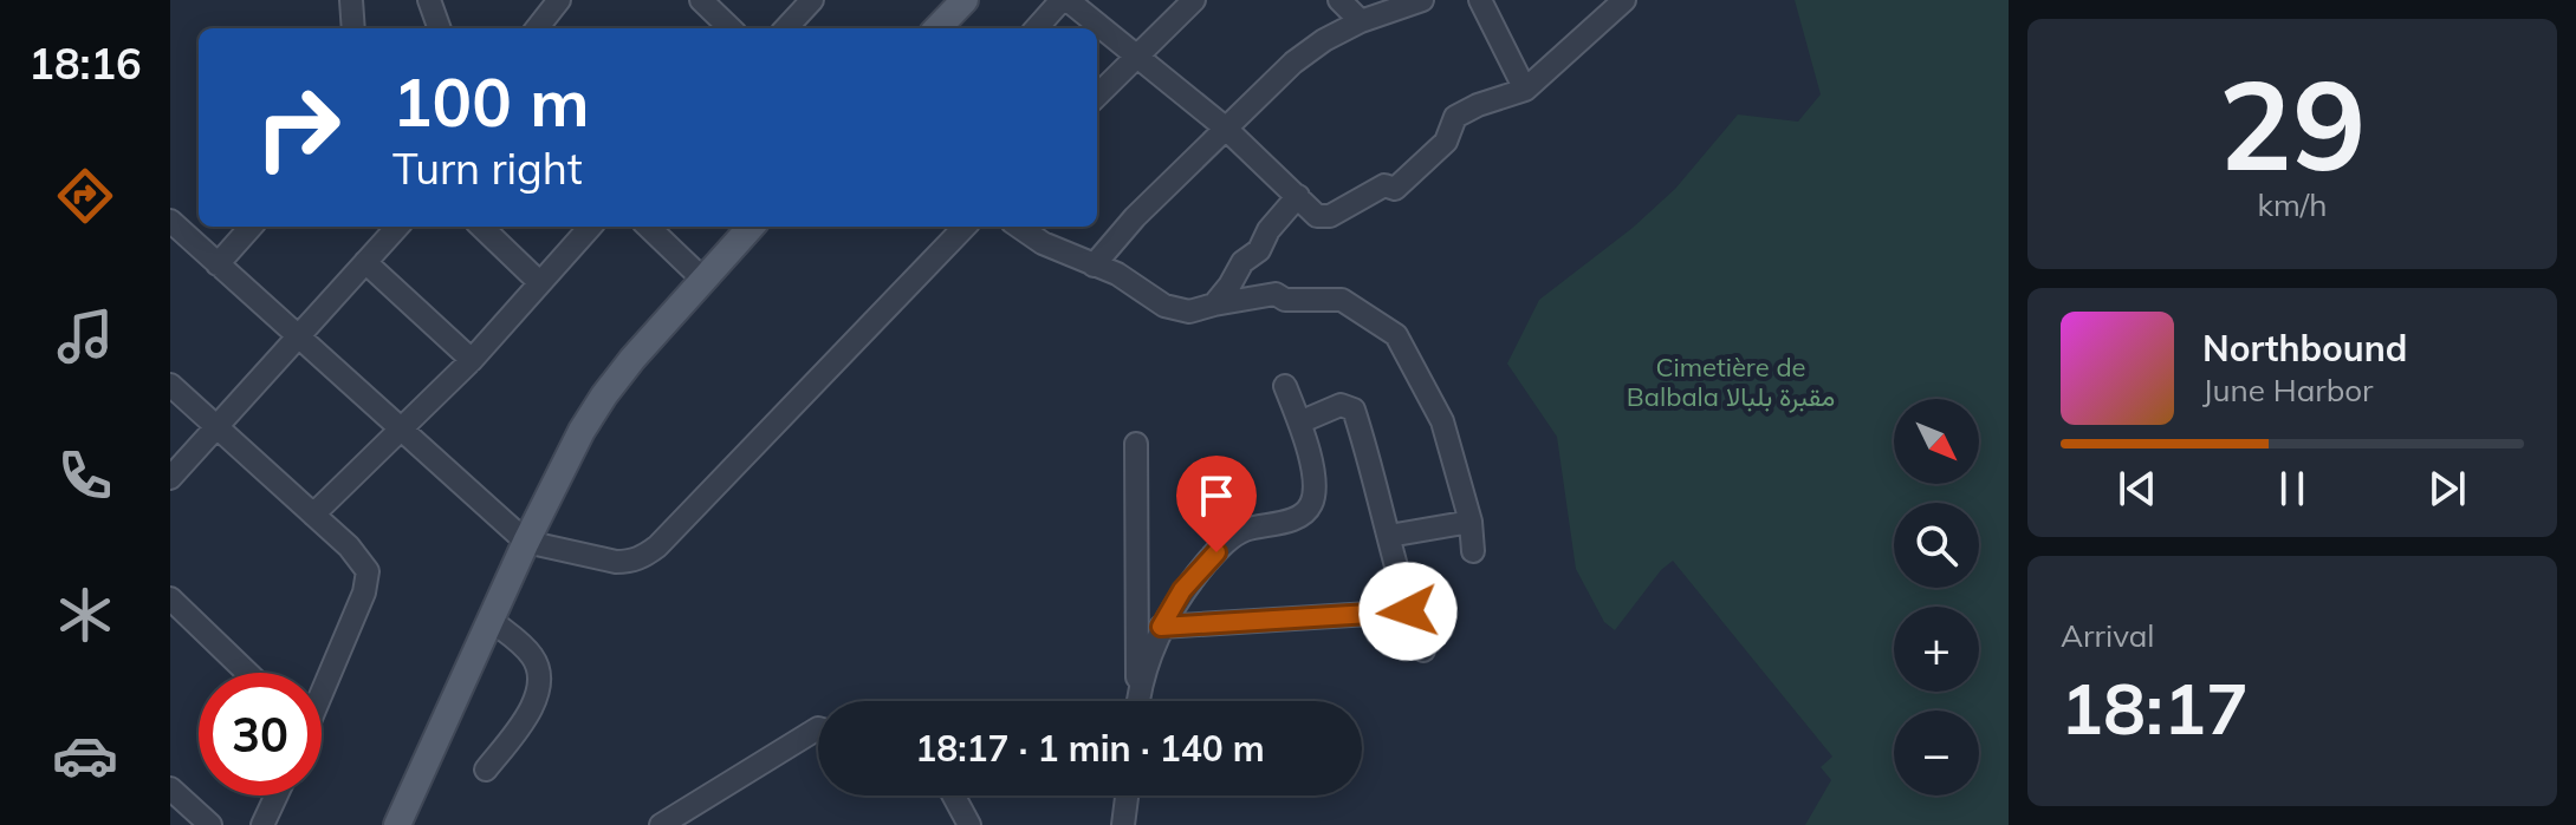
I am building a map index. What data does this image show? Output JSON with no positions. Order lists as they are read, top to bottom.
{
  "parks": ["Cimetière de Balbala مقبرة بلبالا"],
  "north": "bottom right",
  "page": {
    "tabs": "18:16",
    "tile": [
      ["29", "km/h"],
      ["Arrival", "18:17"]
    ],
    "turn": ["100 m", "Turn right"],
    "song": ["Northbound", "June Harbor"],
    "map_buttons": ["+", "−"],
    "limit": "30",
    "trip": "18:17 · 1 min · 140 m"
  }
}
